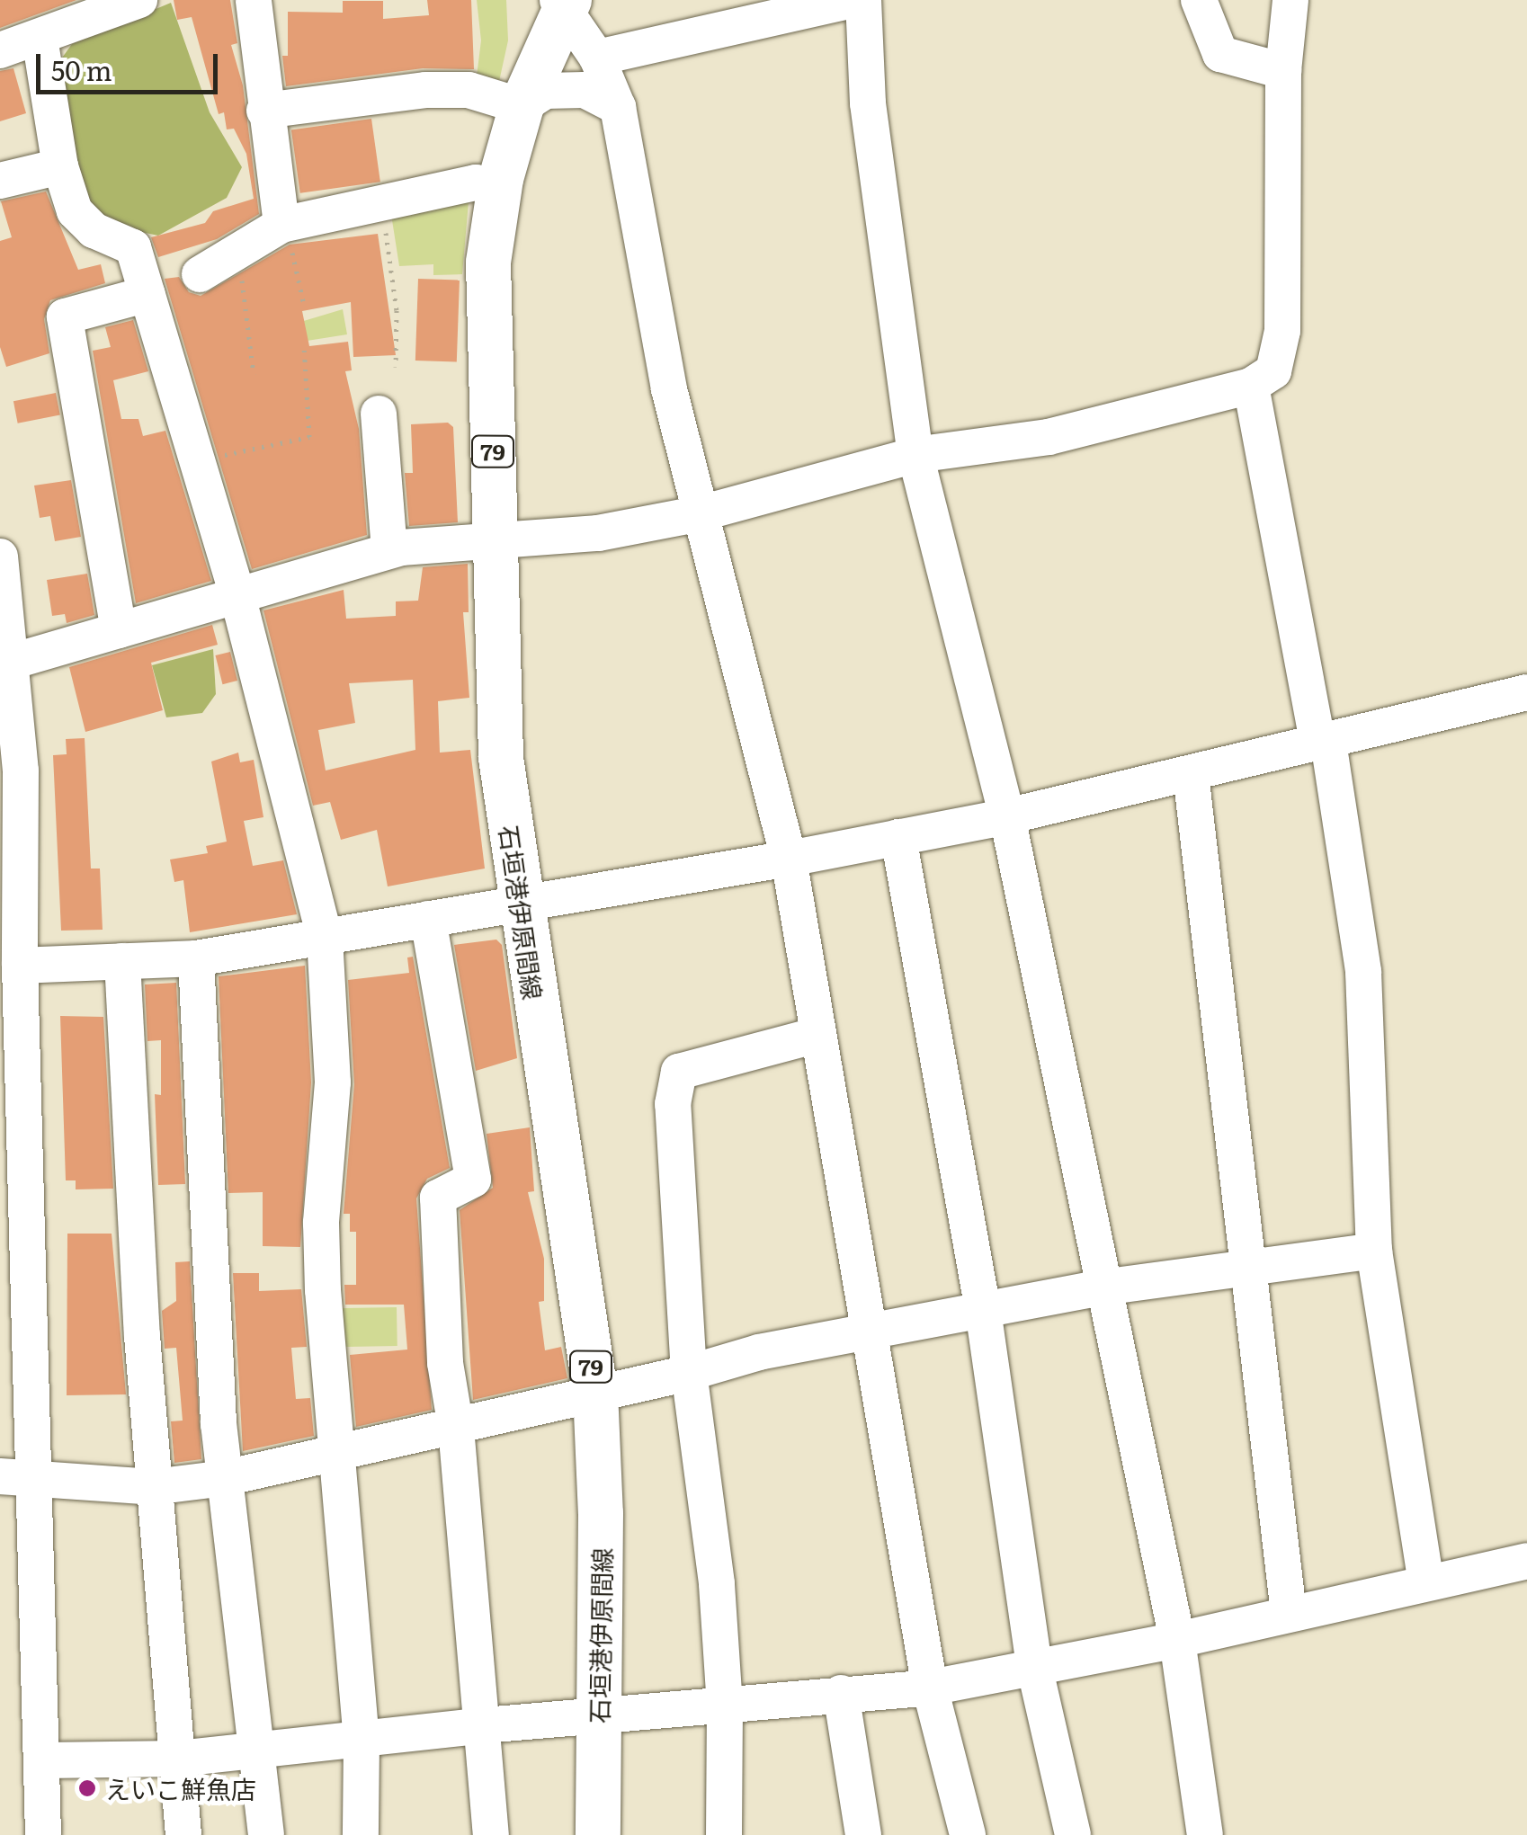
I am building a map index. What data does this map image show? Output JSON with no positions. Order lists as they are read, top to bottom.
{
  "streets": {
    "main road": ["79", "石垣港伊原間線"]
  },
  "places": ["えいこ鮮魚店"],
  "scale_bar": "50 m"
}
